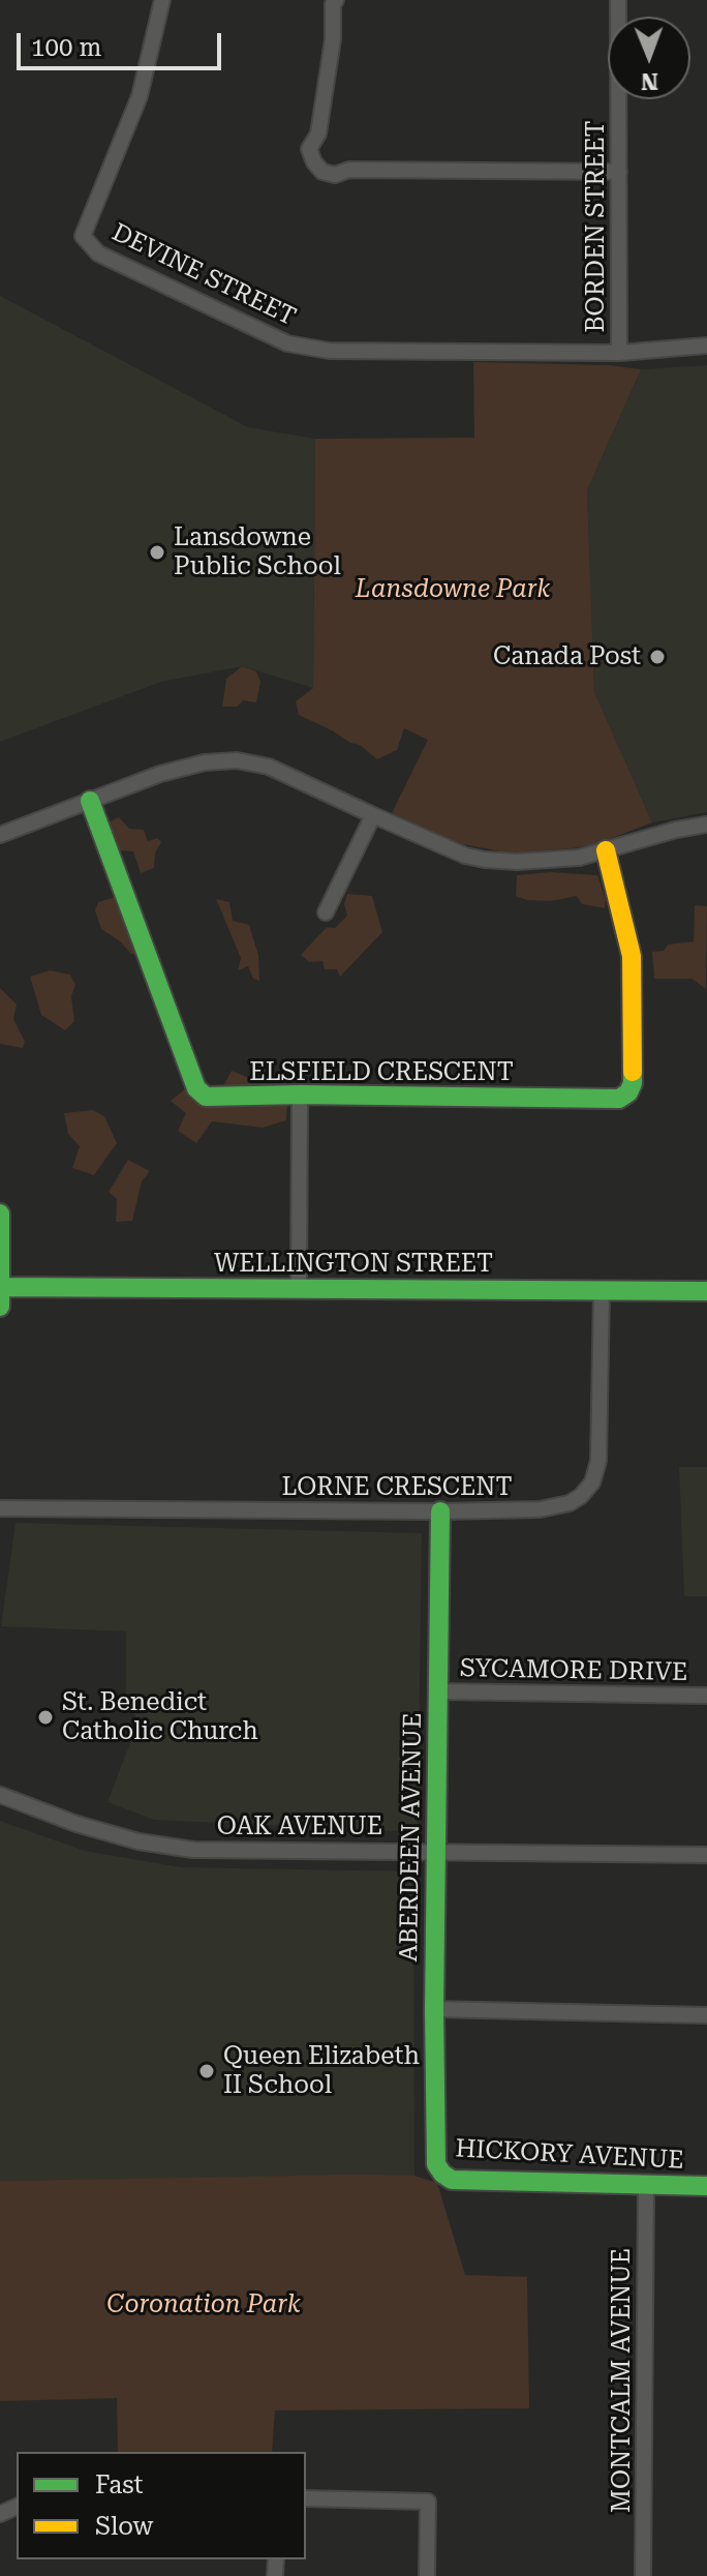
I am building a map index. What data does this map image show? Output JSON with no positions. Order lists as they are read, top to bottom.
{
  "streets": {
    "street": [
      "BORDEN STREET",
      "DEVINE STREET",
      "ELSFIELD CRESCENT",
      "WELLINGTON STREET",
      "LORNE CRESCENT",
      "SYCAMORE DRIVE",
      "OAK AVENUE",
      "ABERDEEN AVENUE",
      "HICKORY AVENUE",
      "MONTCALM AVENUE"
    ]
  },
  "crossings": [
    ["BORDEN STREET", "DEVINE STREET"],
    ["WELLINGTON STREET", "LORNE CRESCENT"],
    ["LORNE CRESCENT", "ABERDEEN AVENUE"],
    ["SYCAMORE DRIVE", "ABERDEEN AVENUE"],
    ["OAK AVENUE", "ABERDEEN AVENUE"],
    ["ABERDEEN AVENUE", "HICKORY AVENUE"],
    ["HICKORY AVENUE", "MONTCALM AVENUE"]
  ],
  "parks": ["Lansdowne Park", "Coronation Park"],
  "places": [
    "Lansdowne Public School",
    "Canada Post",
    "St. Benedict Catholic Church",
    "Queen Elizabeth II School"
  ],
  "legend": ["Fast", "Slow"],
  "scale_bar": "100 m",
  "north": "bottom"
}
